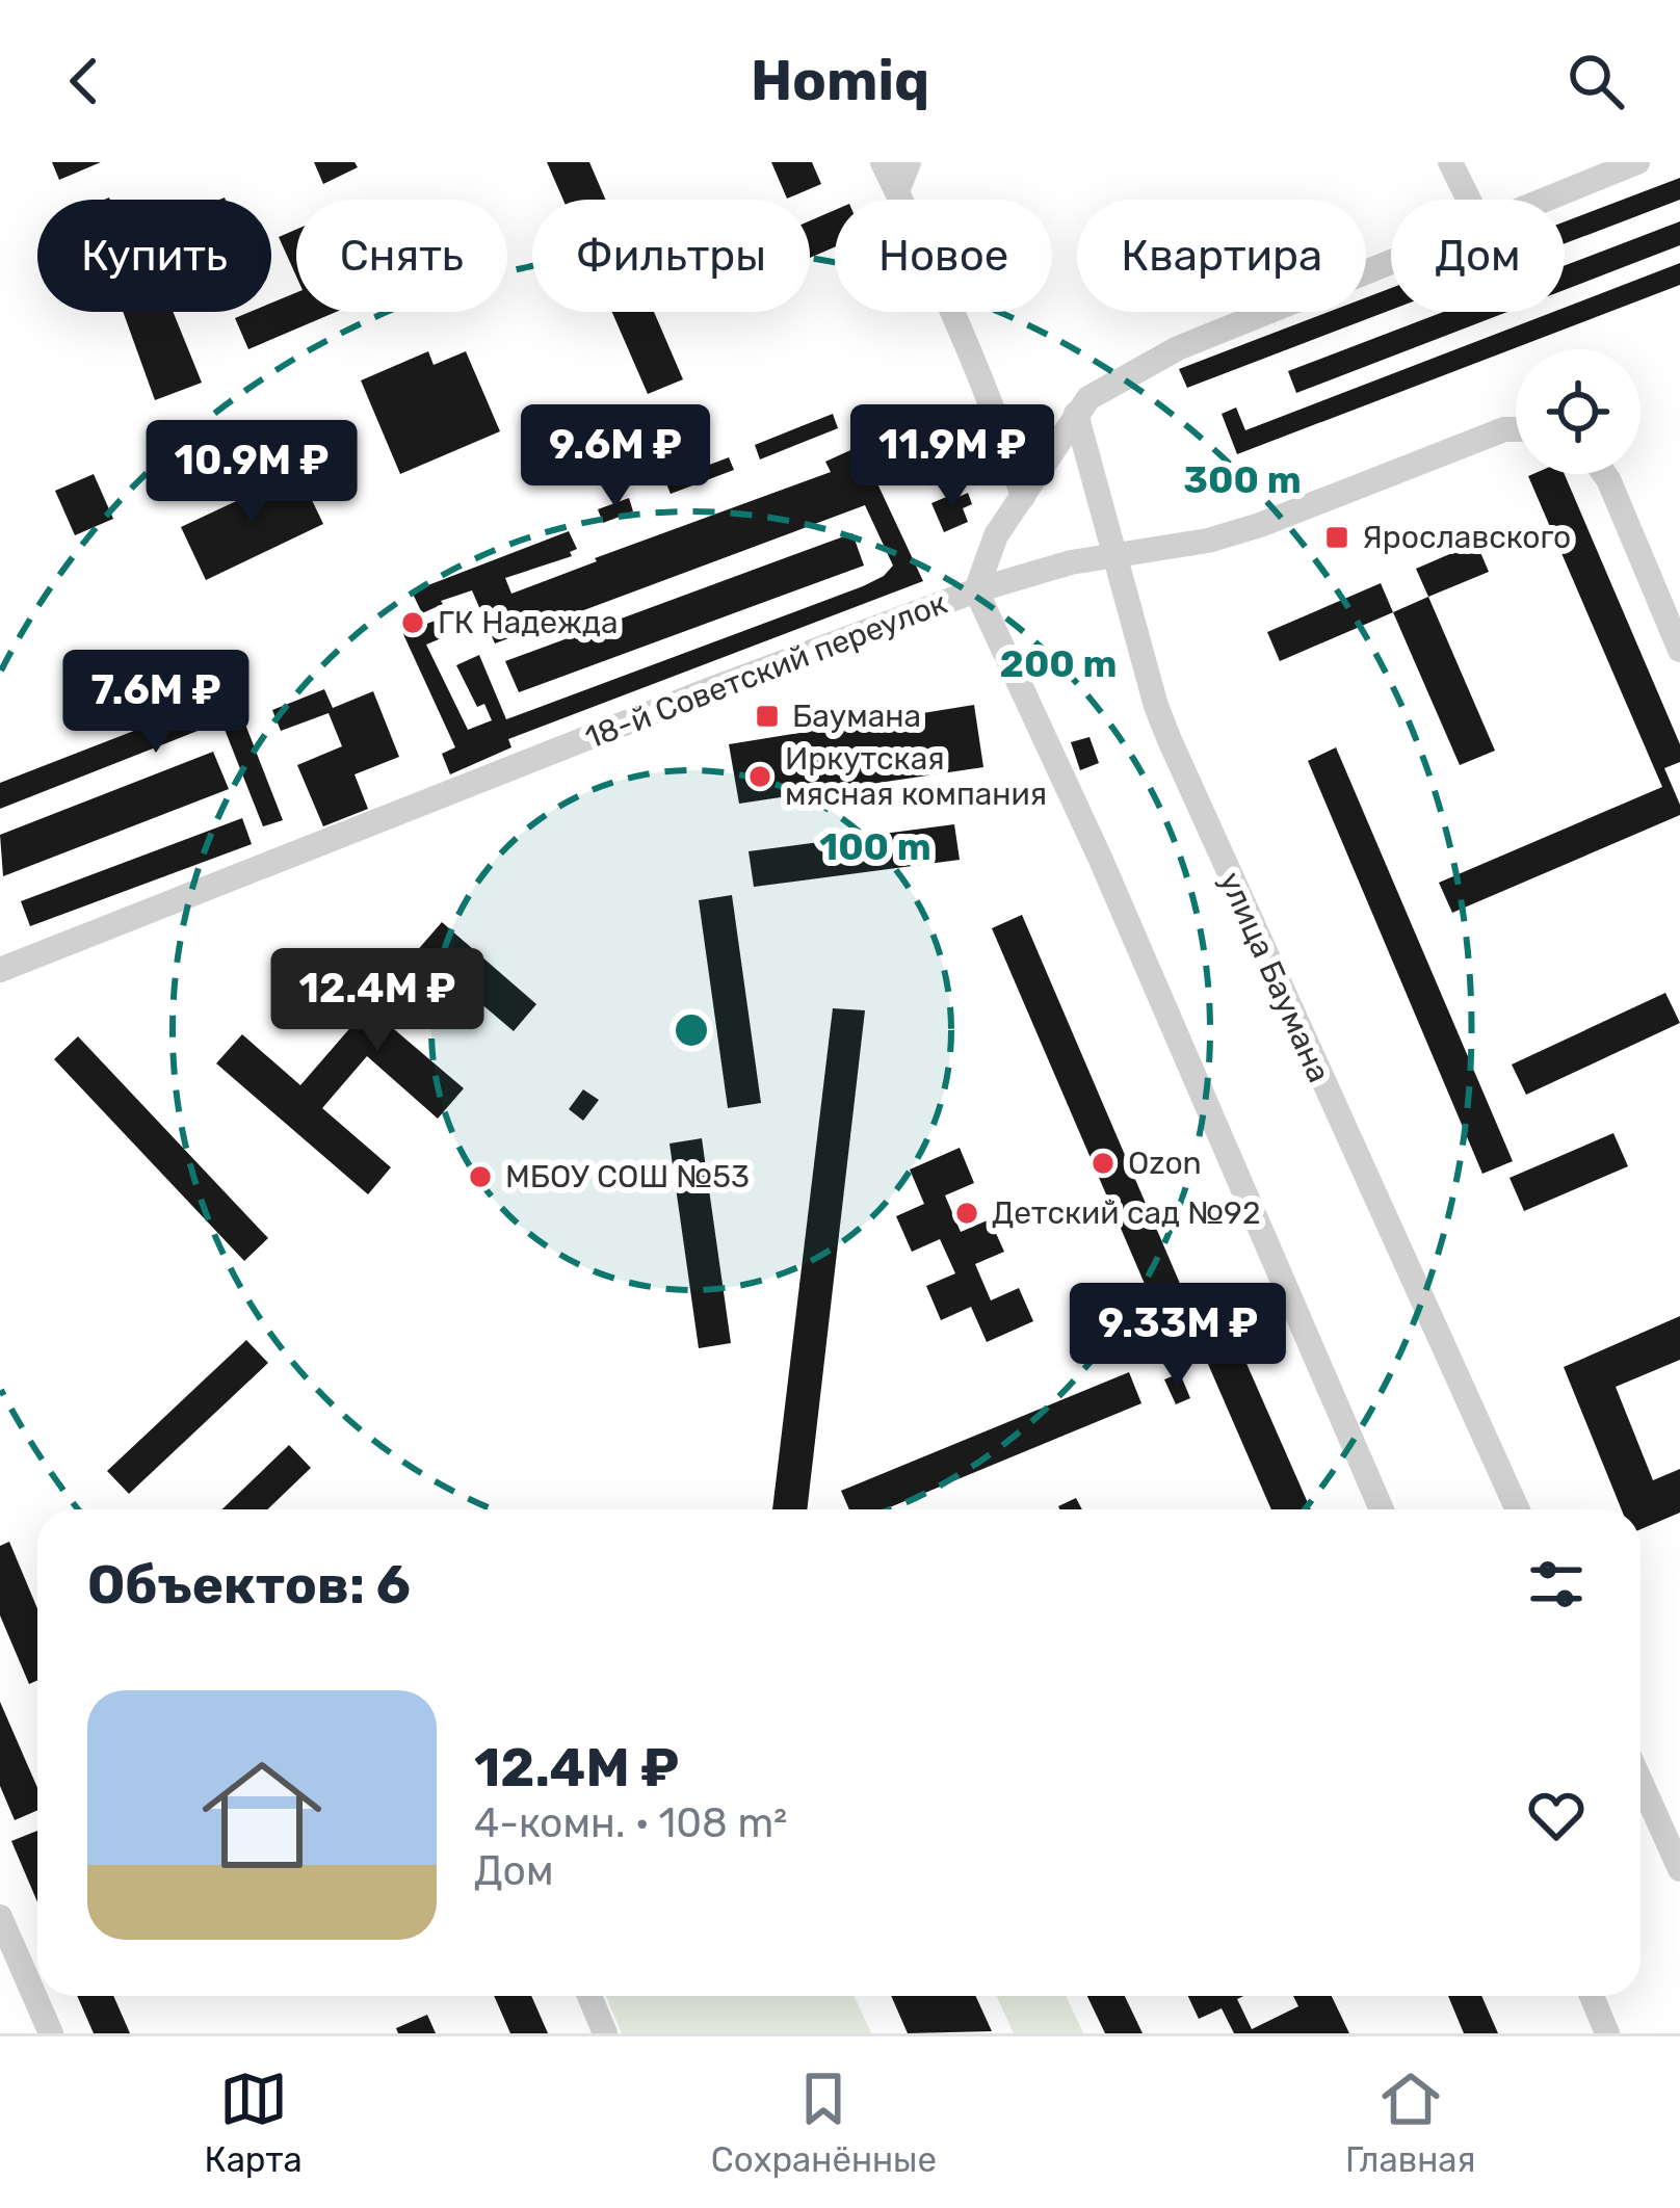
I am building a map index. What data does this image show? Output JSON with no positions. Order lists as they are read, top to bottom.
{
  "streets": {
    "street": ["18-й Советский переулок", "улица Баумана"]
  },
  "crossings": [
    ["18-й Советский переулок", "улица Баумана"]
  ],
  "places": {
    "transit": ["Ярославского", "Баумана"],
    "other": [
      "ГК Надежда",
      "Иркутская мясная компания",
      "Ozon",
      "МБОУ СОШ №53",
      "Детский сад №92"
    ]
  },
  "page": {
    "header": "Homiq",
    "chip": [
      "Купить",
      "Снять",
      "Фильтры",
      "Новое",
      "Квартира",
      "Дом"
    ],
    "price": [
      "9.6M ₽",
      "11.9M ₽",
      "10.9M ₽",
      "7.6M ₽",
      "12.4M ₽",
      "9.33M ₽"
    ],
    "heading": "Объектов: 6",
    "list": [
      {
        "name": "12.4M ₽",
        "note": "4-комн. · 108 m² · Дом"
      }
    ],
    "tabs": ["Карта", "Сохранённые", "Главная"]
  },
  "rings": ["300 m", "200 m", "100 m"]
}
